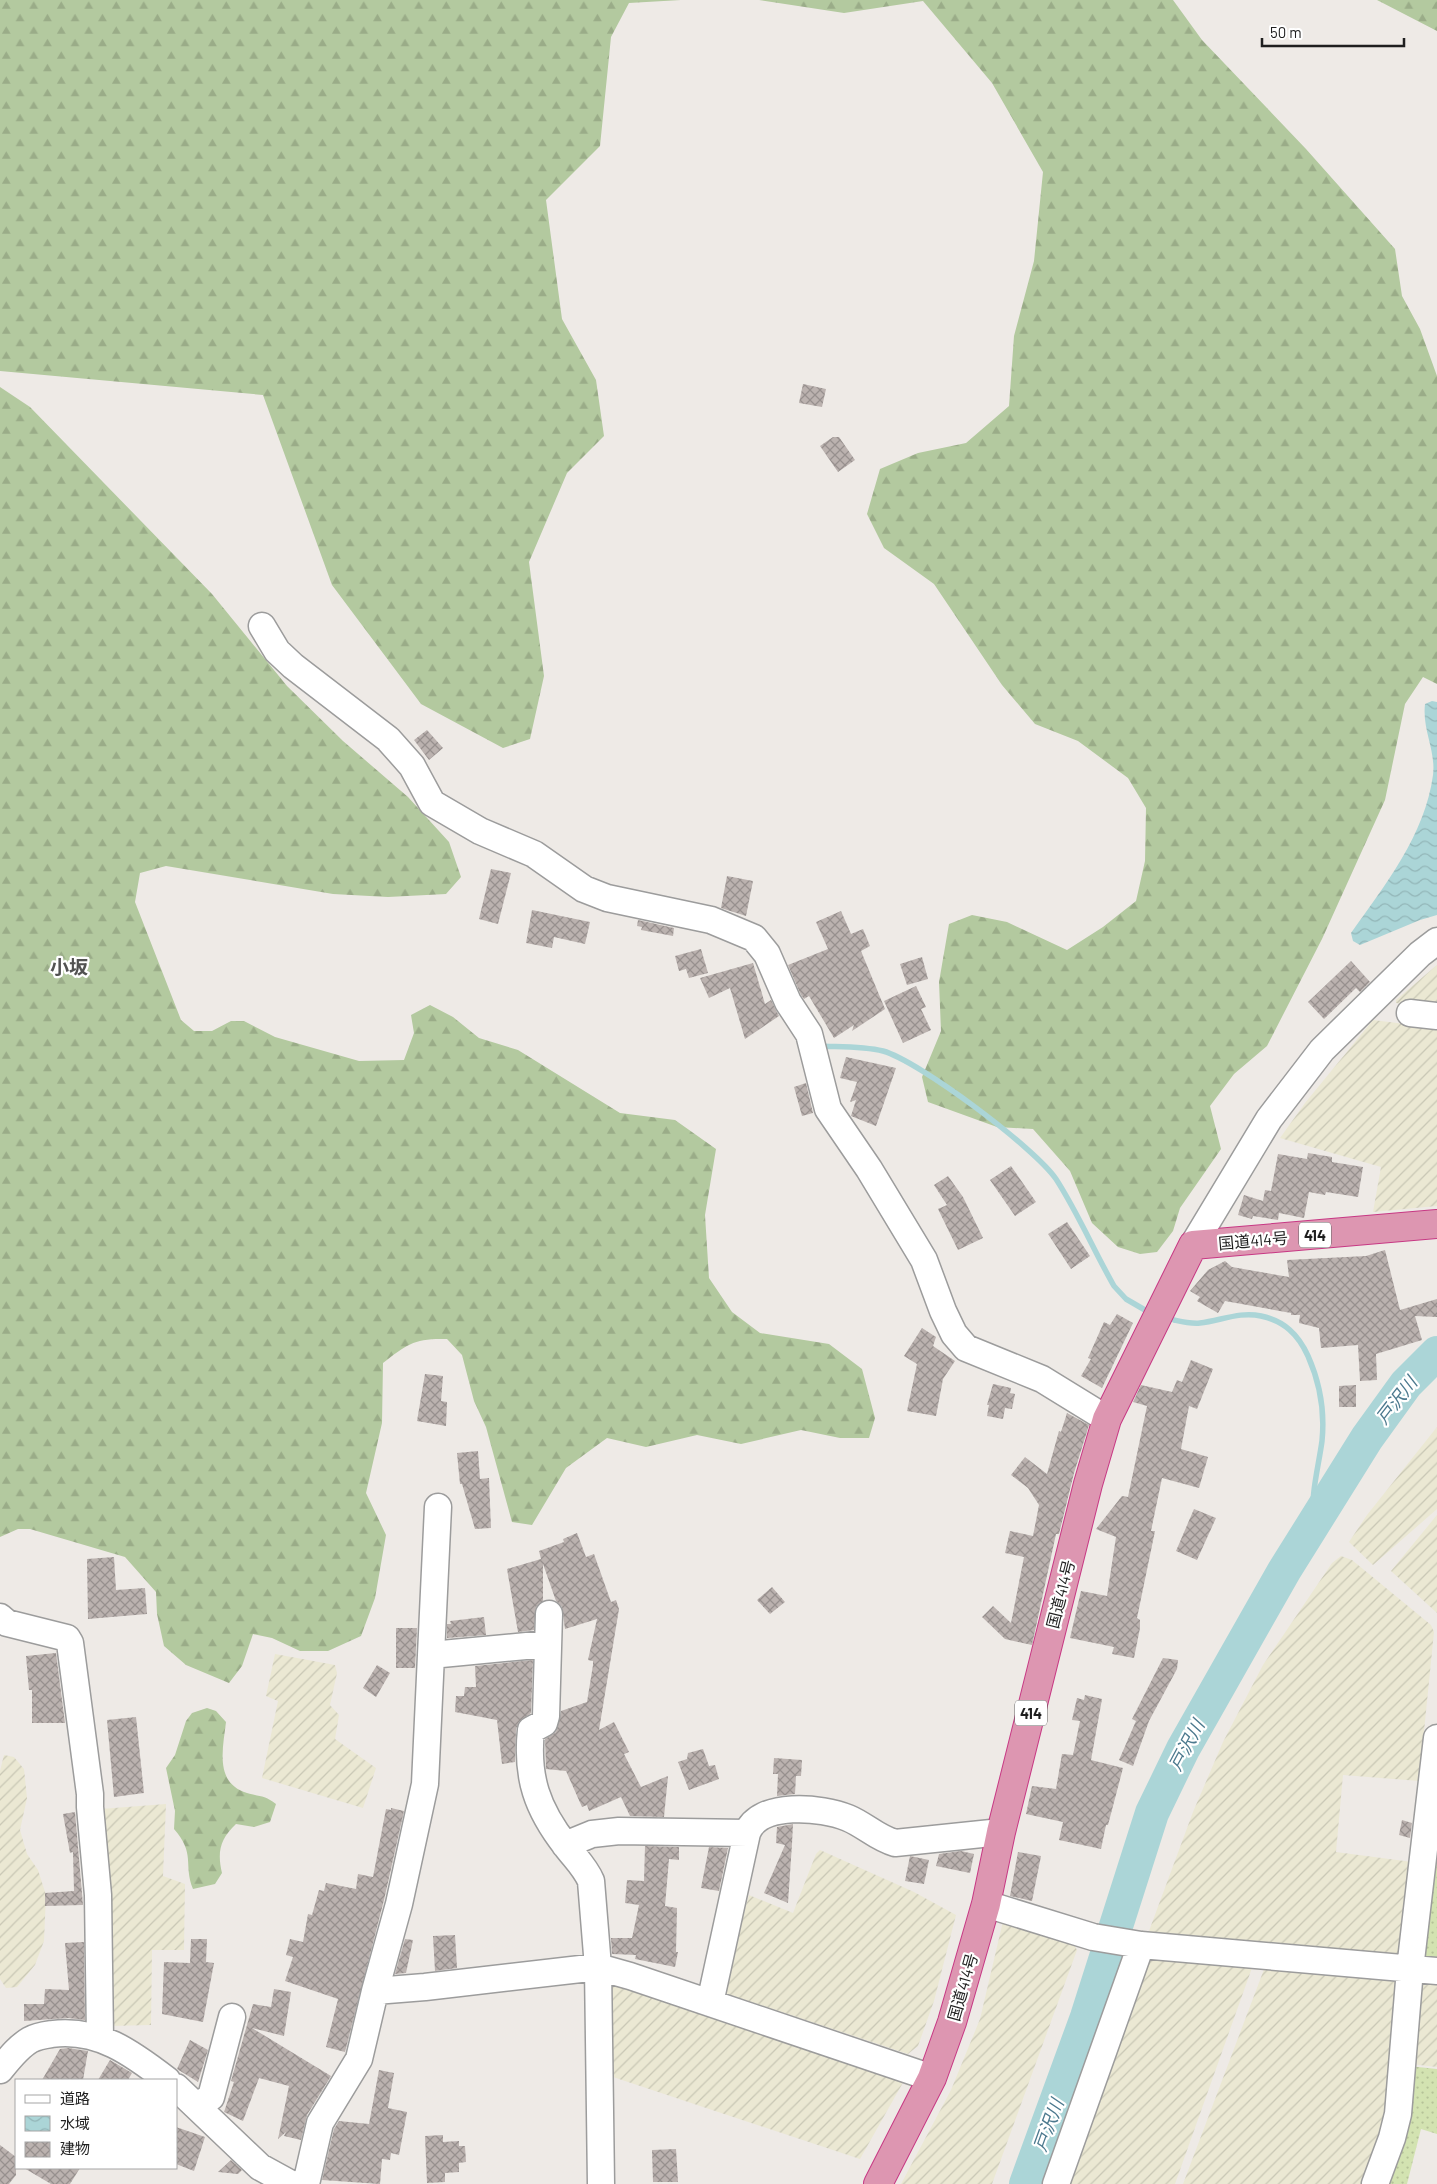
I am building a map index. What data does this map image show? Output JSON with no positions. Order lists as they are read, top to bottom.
{
  "streets": {
    "highway": ["414", "国道414号"]
  },
  "districts": ["小坂"],
  "water": ["戸沢川"],
  "legend": ["道路", "水域", "建物"],
  "scale_bar": "50 m"
}
